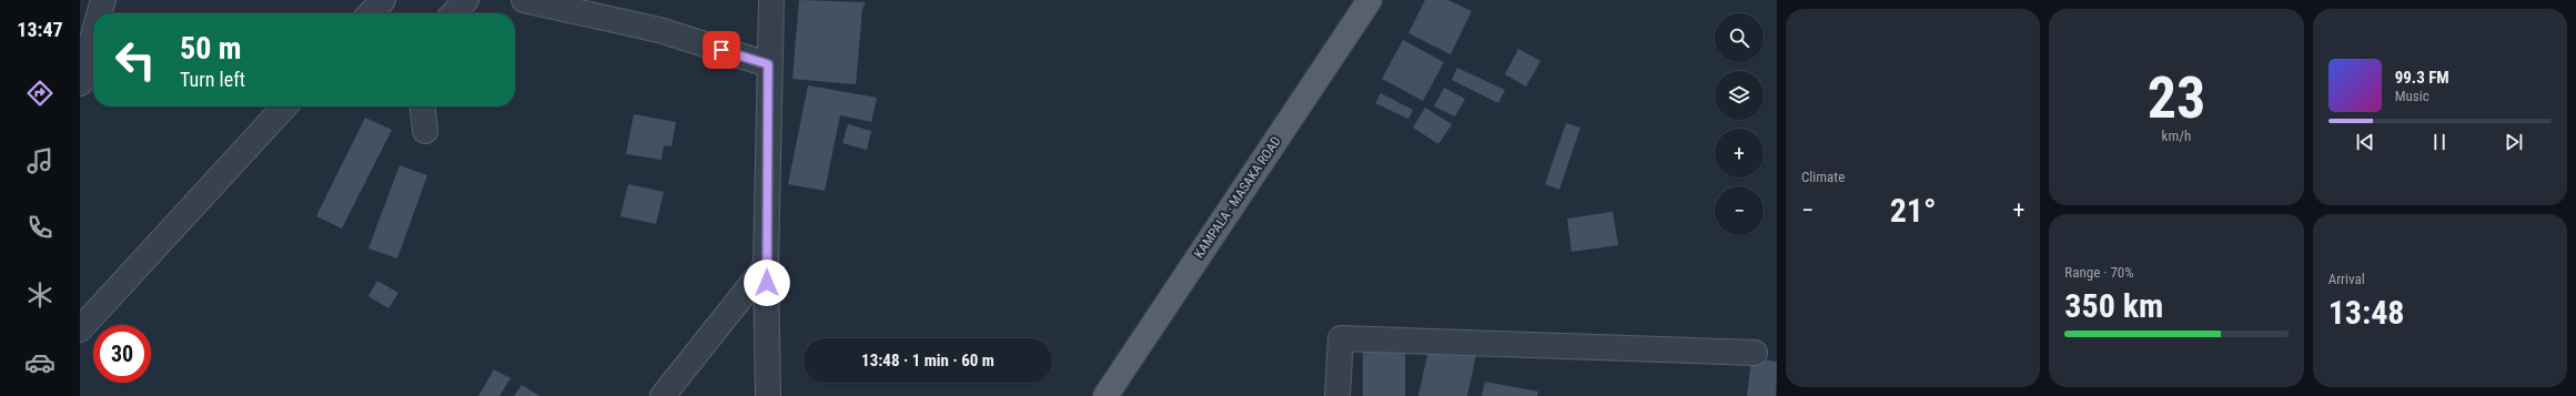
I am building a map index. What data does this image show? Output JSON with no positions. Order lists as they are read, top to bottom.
{
  "streets": {
    "main road": ["KAMPALA - MASAKA ROAD"]
  },
  "page": {
    "tabs": "13:47",
    "tile": [
      "Climate",
      ["23", "km/h"],
      ["Range · 70%", "350 km"],
      ["Arrival", "13:48"]
    ],
    "map_buttons": ["+", "−"],
    "turn": ["50 m", "Turn left"],
    "song": ["99.3 FM", "Music"],
    "heat": ["−", "21°", "+"],
    "limit": "30",
    "trip": "13:48 · 1 min · 60 m"
  }
}
